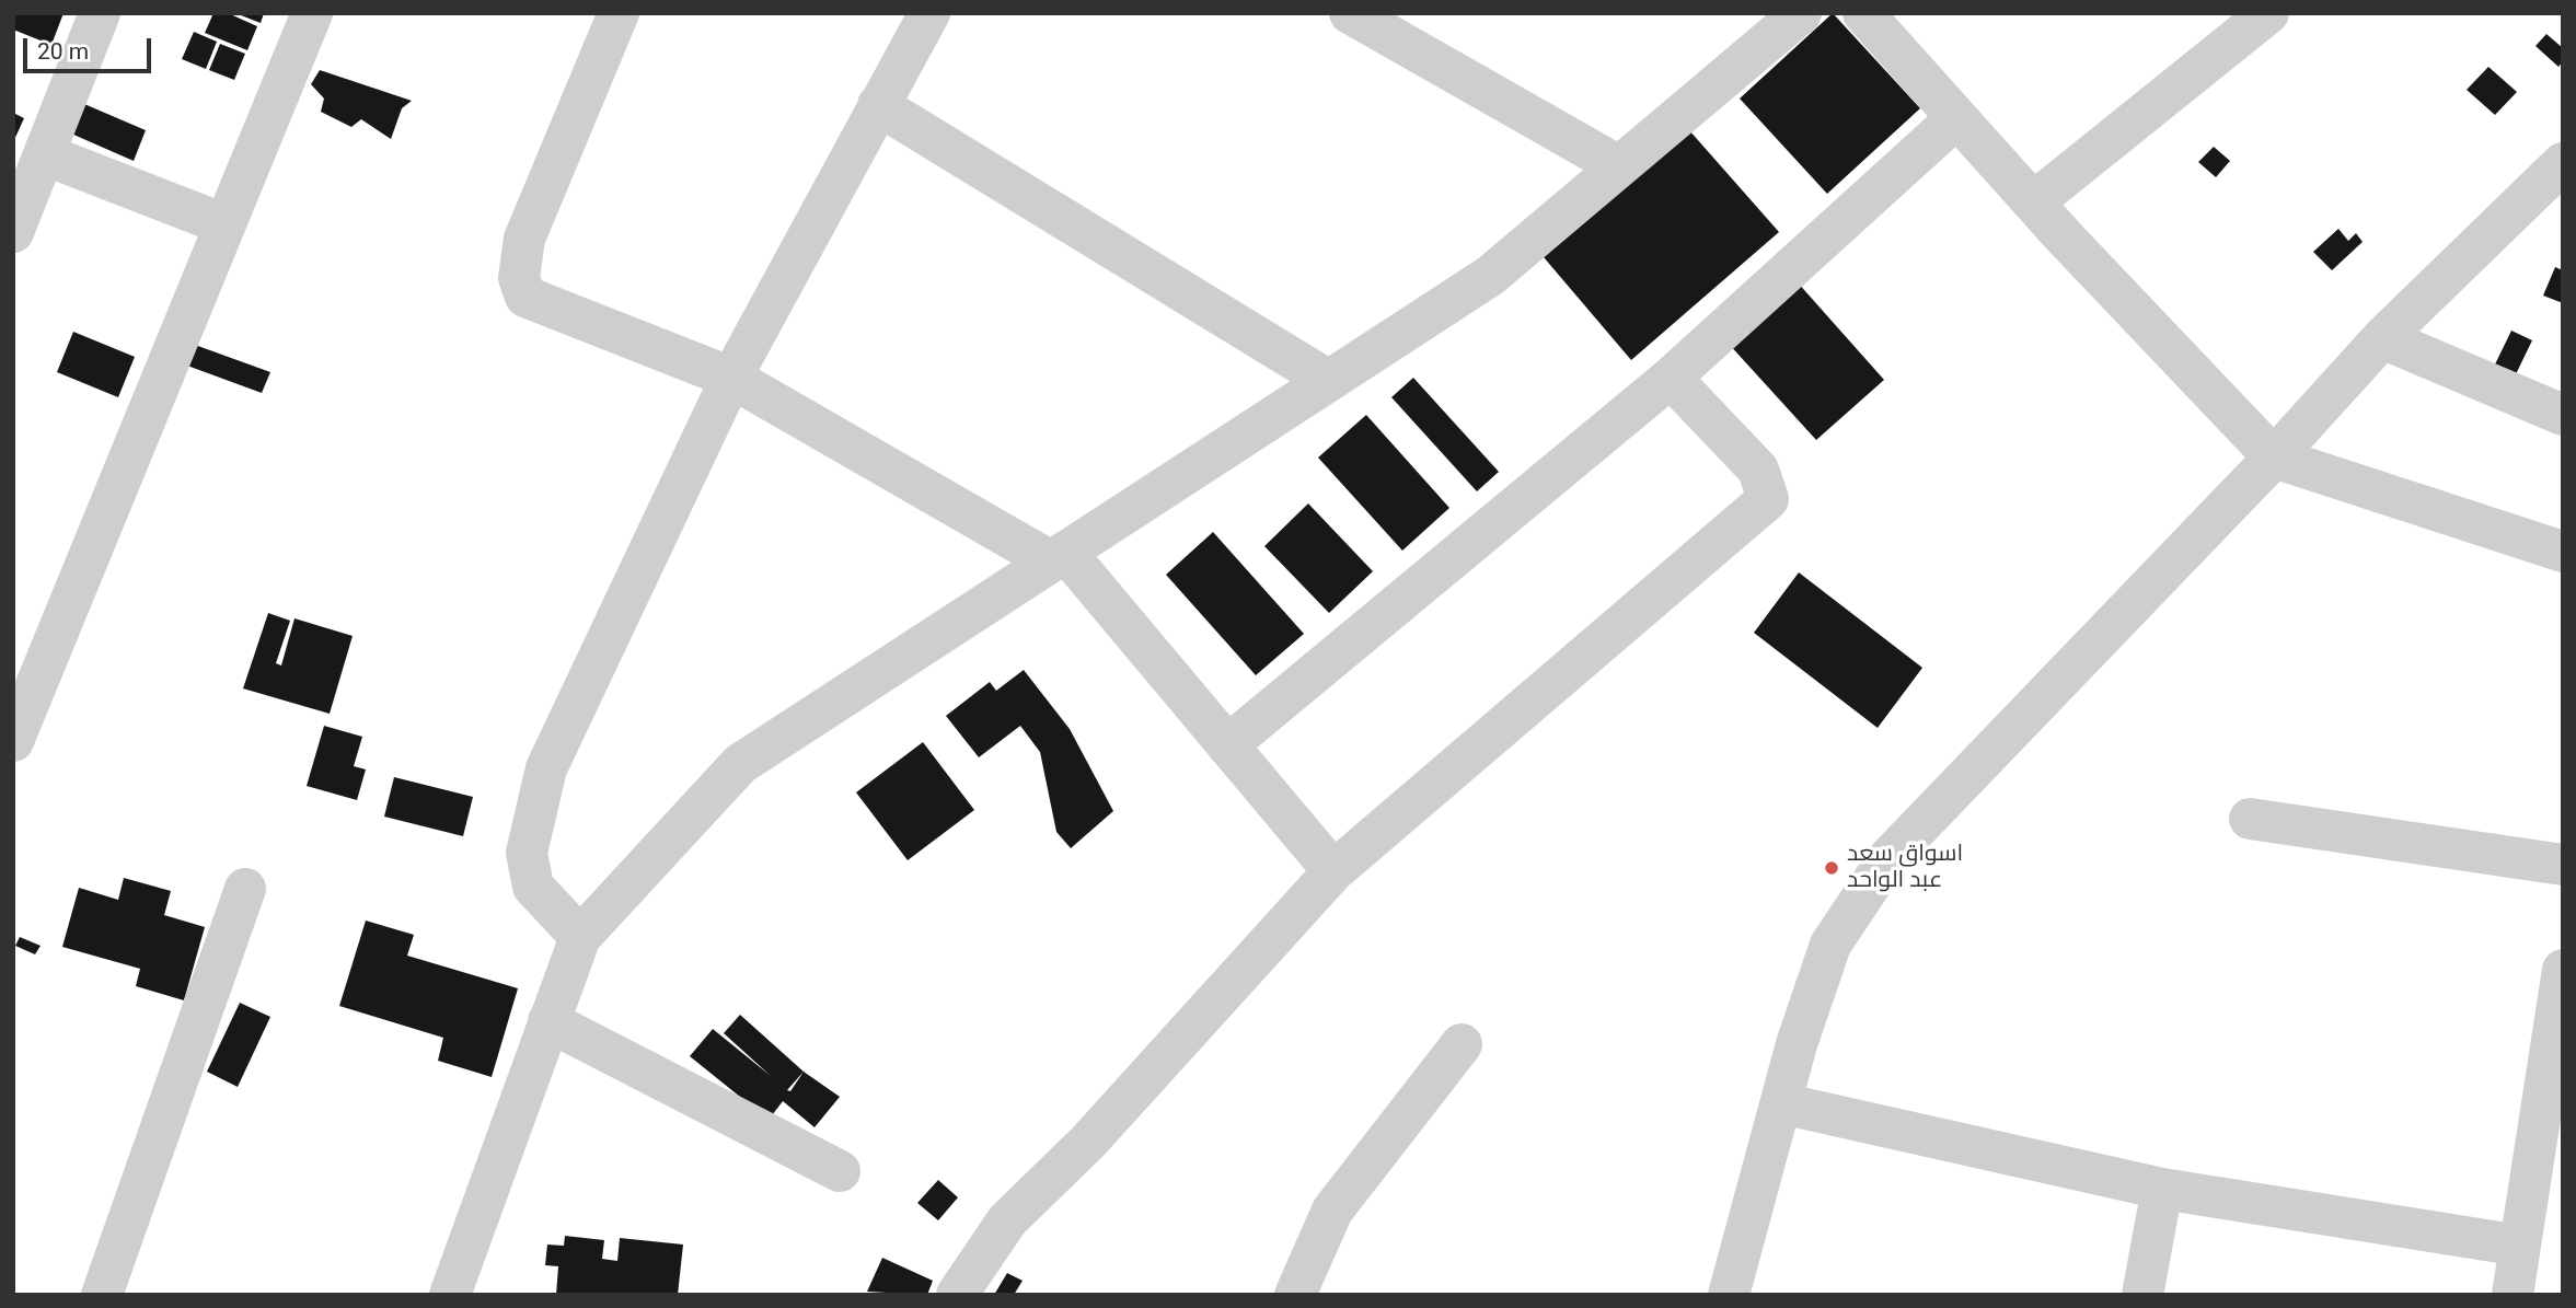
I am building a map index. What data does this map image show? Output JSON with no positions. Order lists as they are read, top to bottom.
{
  "places": ["اسواق سعد عبد الواحد"],
  "scale_bar": "20 m"
}
